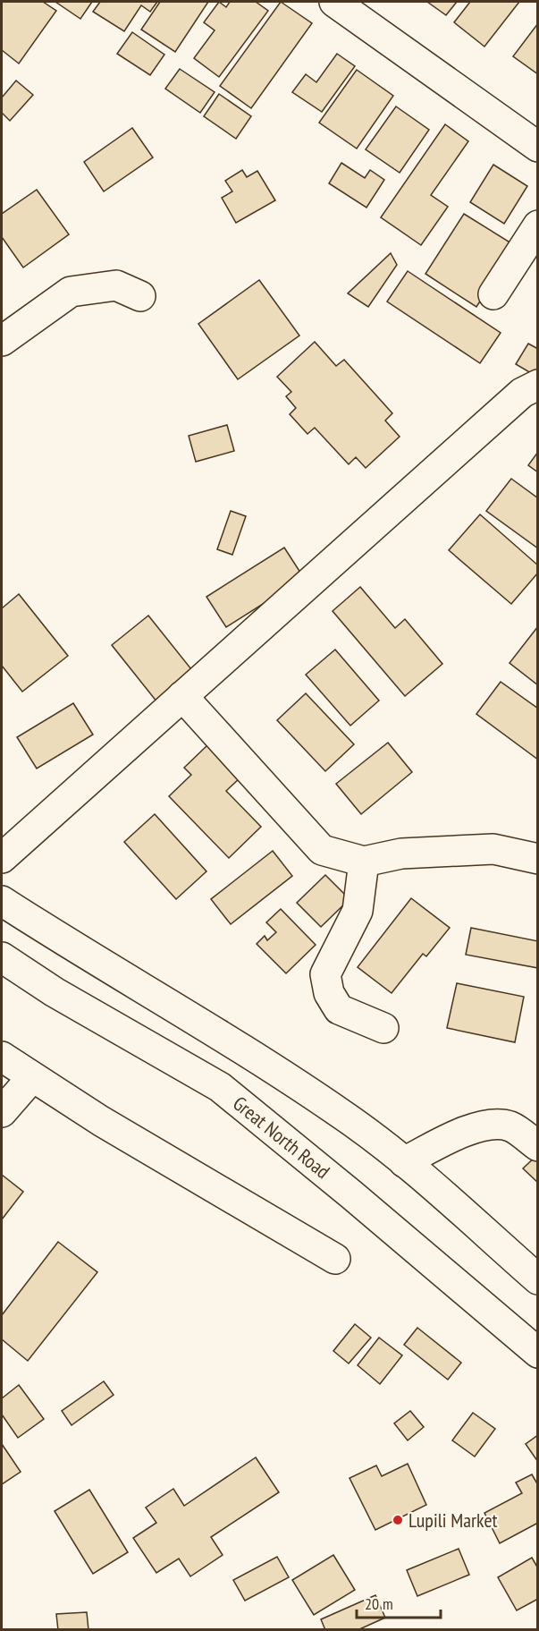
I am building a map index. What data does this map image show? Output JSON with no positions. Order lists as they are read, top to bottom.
{
  "streets": {
    "street": ["Great North Road"]
  },
  "places": ["Lupili Market"],
  "scale_bar": "20 m"
}
